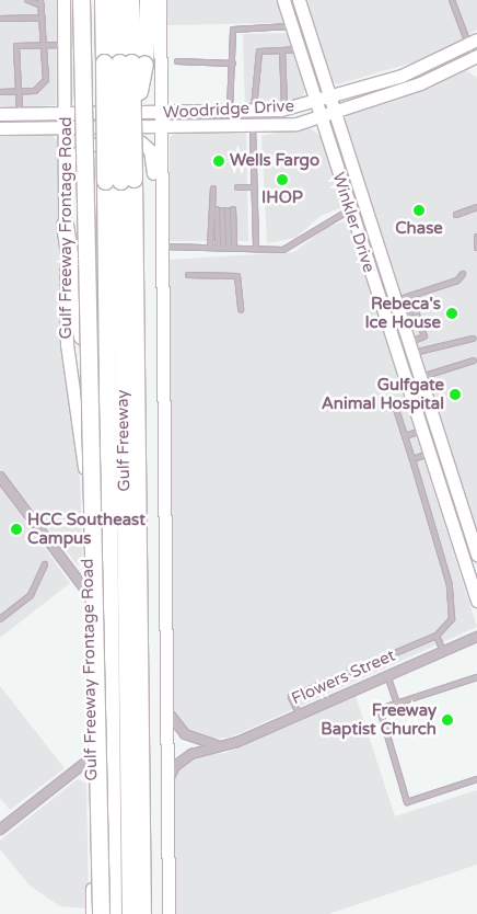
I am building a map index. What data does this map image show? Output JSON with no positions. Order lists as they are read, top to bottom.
{
  "streets": {
    "highway": ["Gulf Freeway"],
    "main road": ["Woodridge Drive", "Winkler Drive", "Gulf Freeway Frontage Road"],
    "street": ["Flowers Street"]
  },
  "crossings": [
    ["Woodridge Drive", "Winkler Drive"],
    ["Woodridge Drive", "Gulf Freeway Frontage Road"]
  ],
  "places": [
    "Wells Fargo",
    "IHOP",
    "Chase",
    "Rebeca's Ice House",
    "Gulfgate Animal Hospital",
    "HCC Southeast Campus",
    "Freeway Baptist Church"
  ]
}
